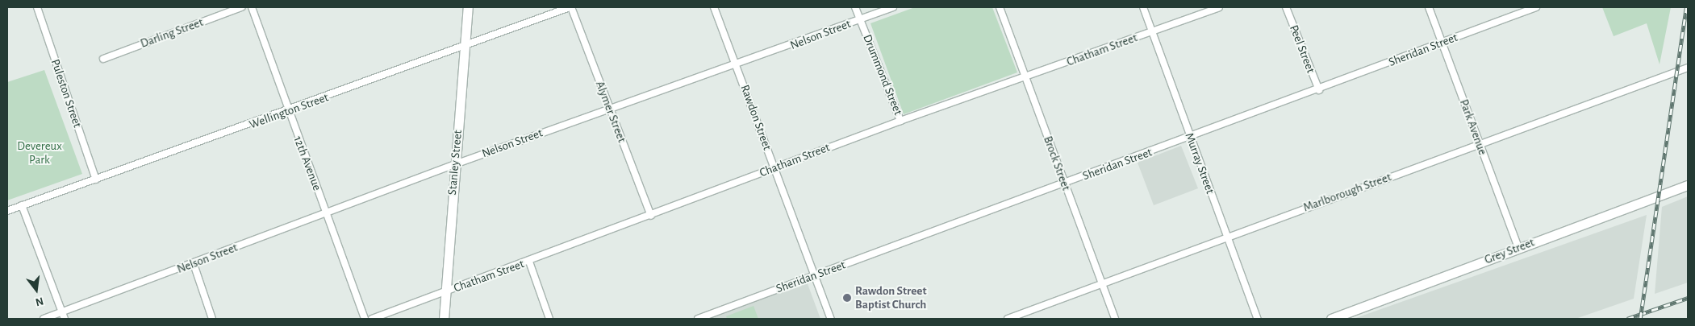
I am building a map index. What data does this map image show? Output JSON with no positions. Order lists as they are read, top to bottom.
{
  "streets": {
    "street": [
      "Darling Street",
      "Nelson Street",
      "Peel Street",
      "Chatham Street",
      "Sheridan Street",
      "Drummond Street",
      "Puleston Street",
      "Wellington Street",
      "Alymer Street",
      "Rawdon Street",
      "Park Avenue",
      "Stanley Street",
      "12th Avenue",
      "Brock Street",
      "Murray Street",
      "Marlborough Street",
      "Grey Street"
    ]
  },
  "crossings": [
    ["Nelson Street", "Drummond Street"],
    ["Nelson Street", "Alymer Street"],
    ["Nelson Street", "Rawdon Street"],
    ["Nelson Street", "Stanley Street"],
    ["Nelson Street", "12th Avenue"],
    ["Peel Street", "Sheridan Street"],
    ["Chatham Street", "Drummond Street"],
    ["Chatham Street", "Alymer Street"],
    ["Chatham Street", "Rawdon Street"],
    ["Chatham Street", "Stanley Street"],
    ["Chatham Street", "Brock Street"],
    ["Chatham Street", "Murray Street"],
    ["Sheridan Street", "Rawdon Street"],
    ["Sheridan Street", "Park Avenue"],
    ["Sheridan Street", "Brock Street"],
    ["Sheridan Street", "Murray Street"],
    ["Puleston Street", "Wellington Street"],
    ["Wellington Street", "Alymer Street"],
    ["Wellington Street", "Stanley Street"],
    ["Wellington Street", "12th Avenue"],
    ["Park Avenue", "Marlborough Street"],
    ["Park Avenue", "Grey Street"],
    ["Brock Street", "Marlborough Street"],
    ["Murray Street", "Marlborough Street"]
  ],
  "parks": ["Devereux Park"],
  "places": ["Rawdon Street Baptist Church"],
  "north": "bottom"
}
